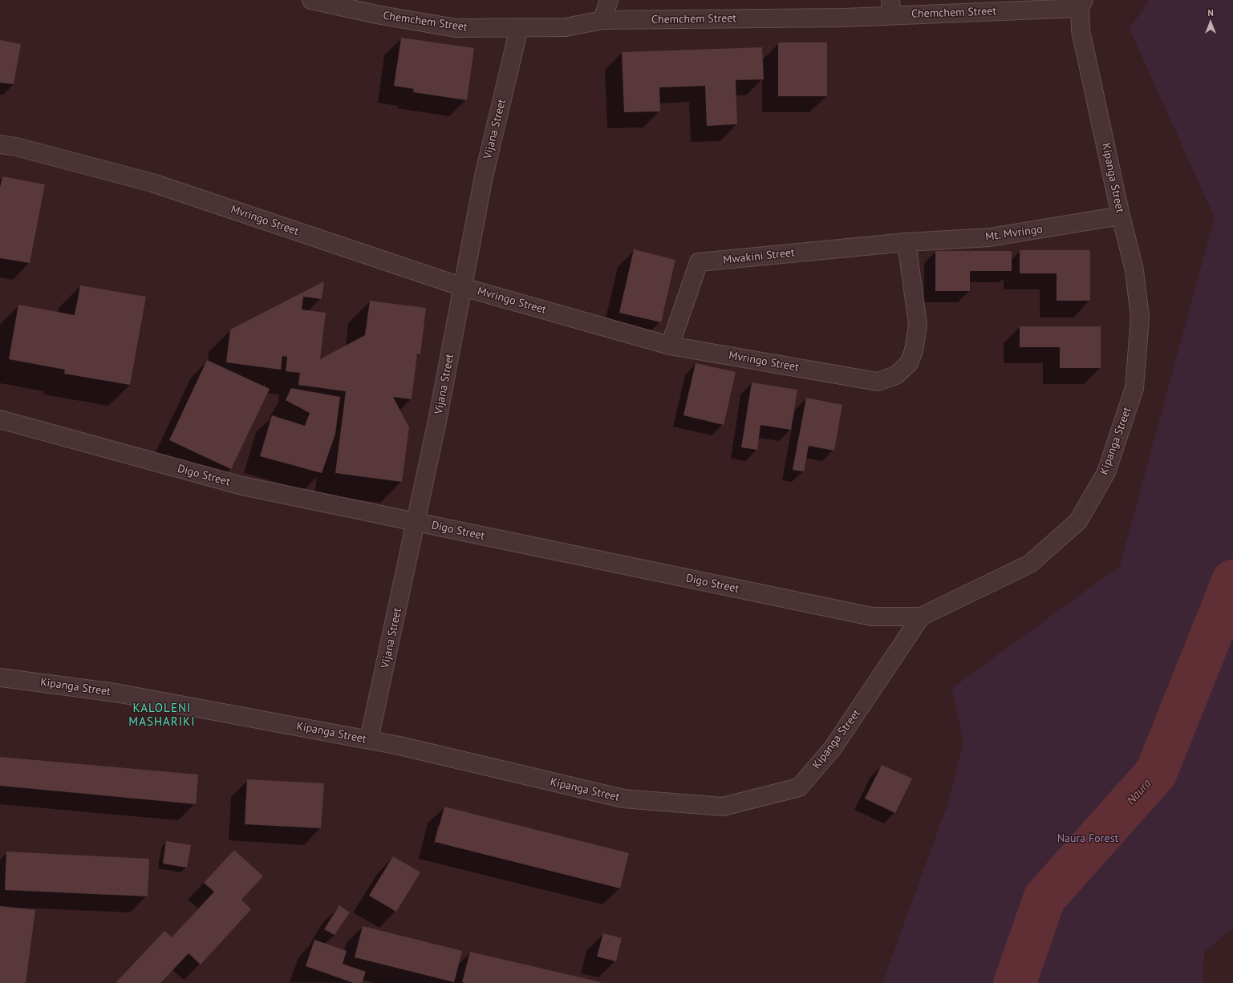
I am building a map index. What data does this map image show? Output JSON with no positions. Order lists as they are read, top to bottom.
{
  "streets": {
    "street": [
      "Chemchem Street",
      "Vijana Street",
      "Kipanga Street",
      "Mvringo Street",
      "Mt. Mvringo",
      "Mwakini Street",
      "Digo Street"
    ]
  },
  "crossings": [
    ["Chemchem Street", "Vijana Street"],
    ["Chemchem Street", "Kipanga Street"],
    ["Vijana Street", "Kipanga Street"],
    ["Vijana Street", "Mvringo Street"],
    ["Vijana Street", "Digo Street"],
    ["Kipanga Street", "Mt. Mvringo"],
    ["Kipanga Street", "Digo Street"],
    ["Mvringo Street", "Mt. Mvringo"],
    ["Mvringo Street", "Mwakini Street"],
    ["Mt. Mvringo", "Mwakini Street"]
  ],
  "districts": ["KALOLENI MASHARIKI"],
  "water": ["Naura"],
  "parks": ["Naura Forest"],
  "north": "top"
}
